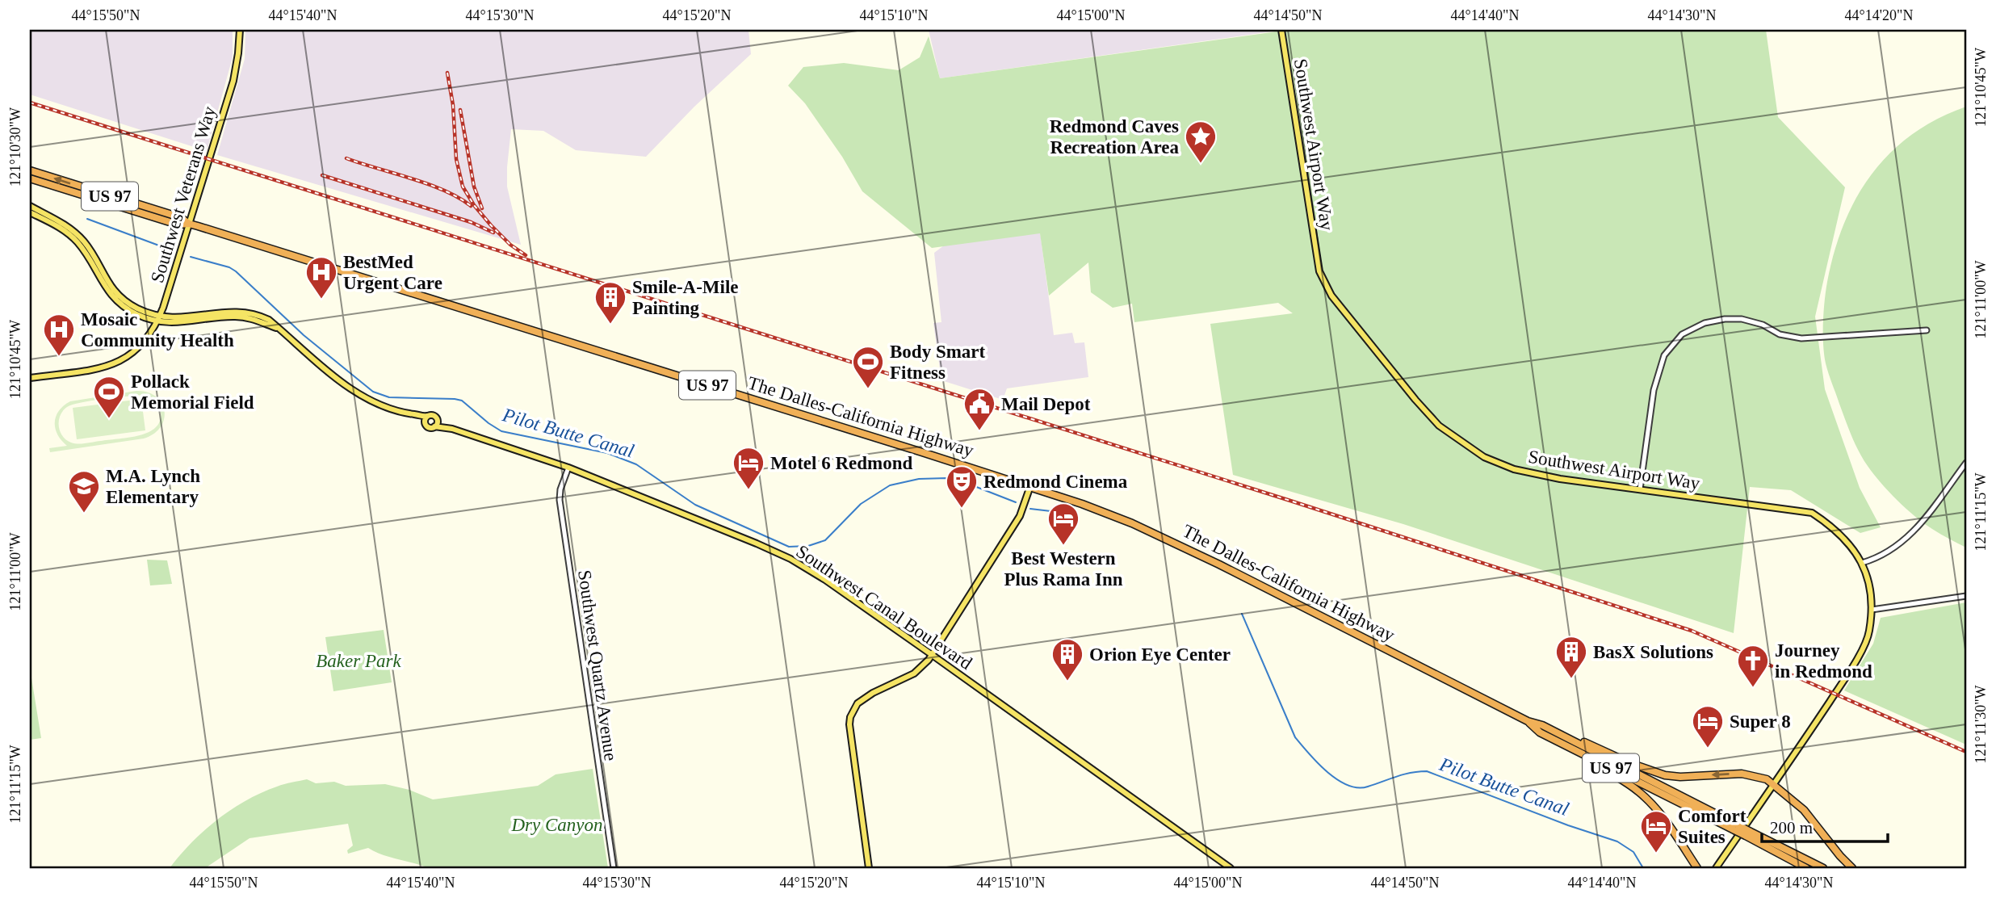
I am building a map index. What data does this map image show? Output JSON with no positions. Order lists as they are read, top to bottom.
{
  "streets": {
    "highway": ["US 97", "The Dalles-California Highway"],
    "main road": ["Southwest Airport Way", "Southwest Veterans Way", "Southwest Canal Boulevard"],
    "street": ["Southwest Quartz Avenue"]
  },
  "crossings": [
    ["Southwest Veterans Way", "The Dalles-California Highway"],
    ["Southwest Canal Boulevard", "Southwest Quartz Avenue"]
  ],
  "water": ["Pilot Butte Canal"],
  "parks": ["Baker Park", "Dry Canyon"],
  "places": {
    "place": ["Redmond Caves Recreation Area"],
    "hospital": ["BestMed Urgent Care", "Mosaic Community Health"],
    "building": ["Smile-A-Mile Painting", "BasX Solutions", "Orion Eye Center"],
    "sports": ["Body Smart Fitness", "Pollack Memorial Field"],
    "public building": ["Mail Depot"],
    "hotel": [
      "Motel 6 Redmond",
      "Best Western Plus Rama Inn",
      "Super 8",
      "Comfort Suites"
    ],
    "theatre": ["Redmond Cinema"],
    "school or university": ["M.A. Lynch Elementary"],
    "church": ["Journey in Redmond"]
  },
  "scale_bar": "200 m",
  "coordinates": [
    "44°15'50\"N",
    "44°15'40\"N",
    "44°15'30\"N",
    "44°15'20\"N",
    "44°15'10\"N",
    "44°15'00\"N",
    "44°14'50\"N",
    "44°14'40\"N",
    "44°14'30\"N",
    "44°14'20\"N",
    "121°10'45\"W",
    "121°10'30\"W",
    "121°11'00\"W",
    "121°11'15\"W",
    "121°11'30\"W"
  ]
}
